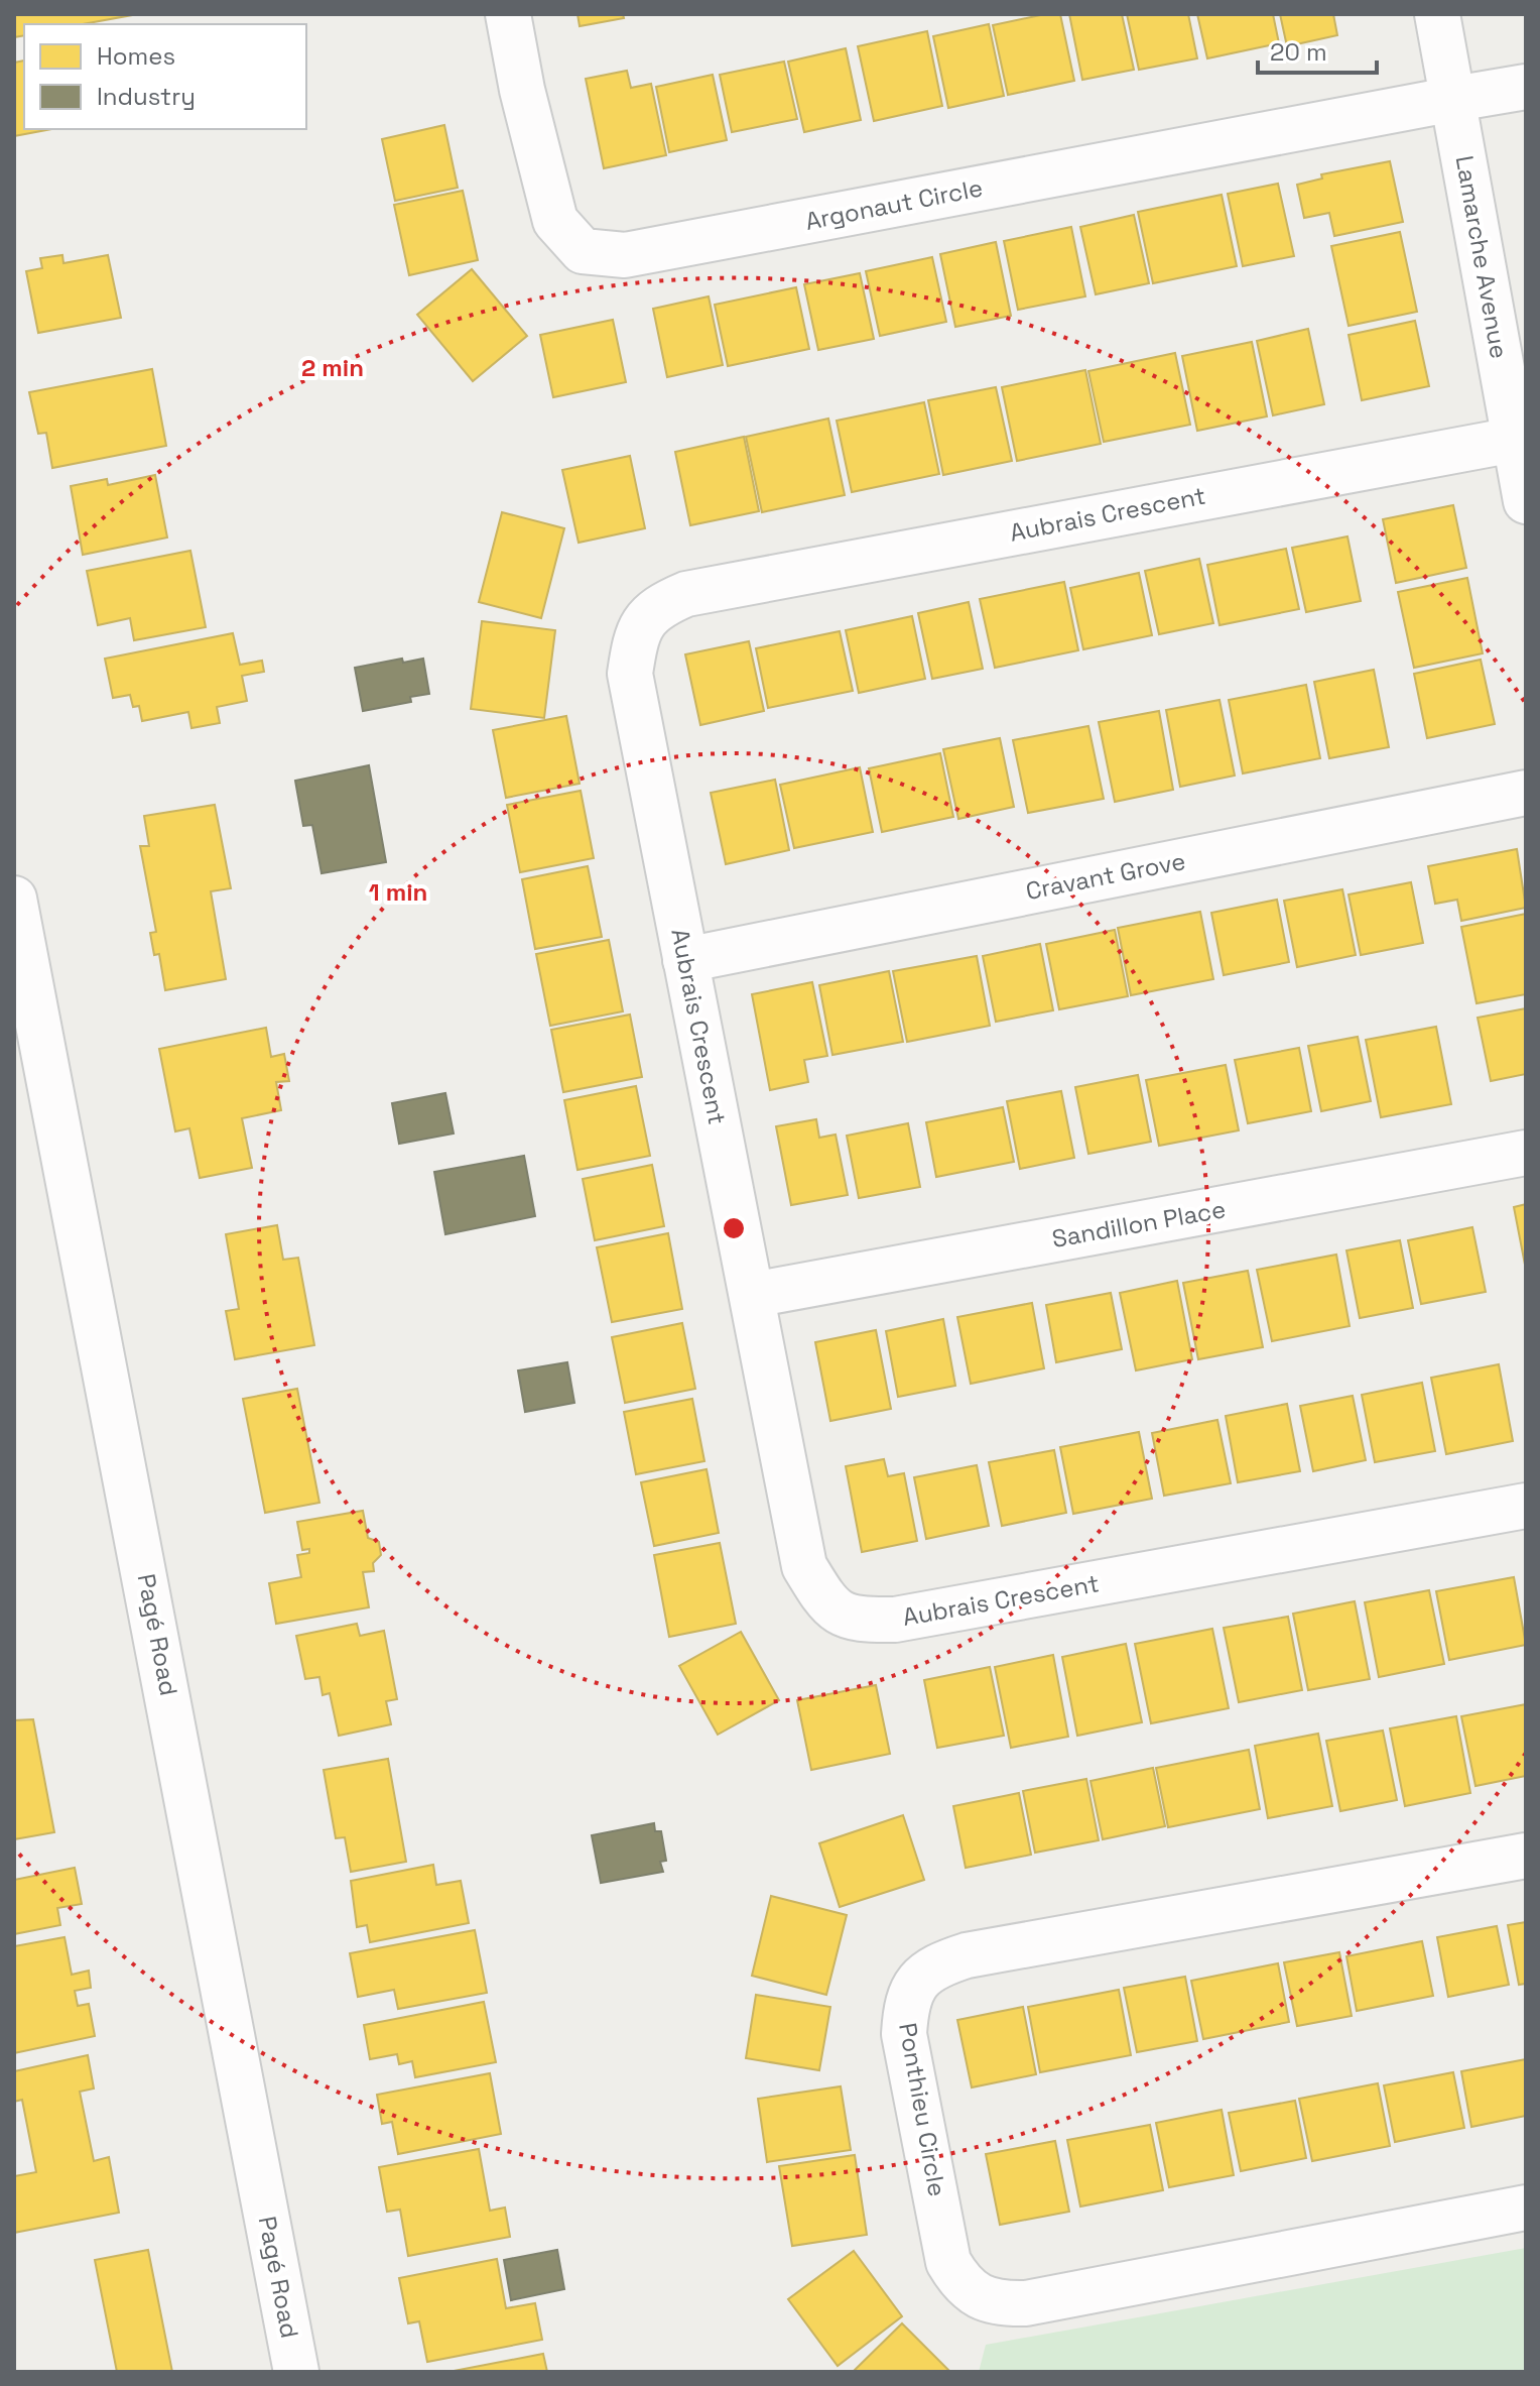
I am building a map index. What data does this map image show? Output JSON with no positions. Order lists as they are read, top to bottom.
{
  "streets": {
    "street": [
      "Argonaut Circle",
      "Lamarche Avenue",
      "Aubrais Crescent",
      "Cravant Grove",
      "Sandillon Place",
      "Pagé Road",
      "Ponthieu Circle"
    ]
  },
  "crossings": [
    ["Argonaut Circle", "Lamarche Avenue"],
    ["Lamarche Avenue", "Aubrais Crescent"],
    ["Aubrais Crescent", "Cravant Grove"],
    ["Aubrais Crescent", "Sandillon Place"]
  ],
  "legend": ["Homes", "Industry"],
  "scale_bar": "20 m",
  "rings": ["2 min", "1 min"]
}
